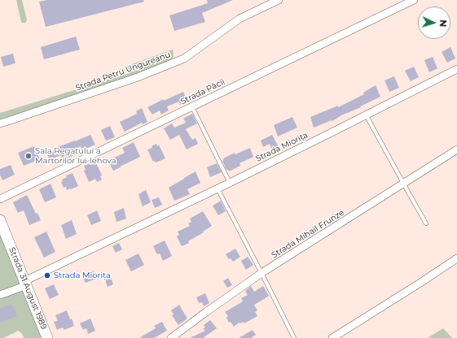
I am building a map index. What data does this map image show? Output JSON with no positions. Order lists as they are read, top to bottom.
{
  "streets": {
    "street": [
      "Strada Petru Ungureanu",
      "Strada Păcii",
      "Strada Miorița",
      "Strada Mihail Frunze",
      "Strada 31 August 1989"
    ]
  },
  "crossings": [
    ["Strada Miorița", "Strada 31 August 1989"]
  ],
  "places": ["Sala Regatului a Martorilor lui Iehova", "Strada Miorița"],
  "north": "right"
}
